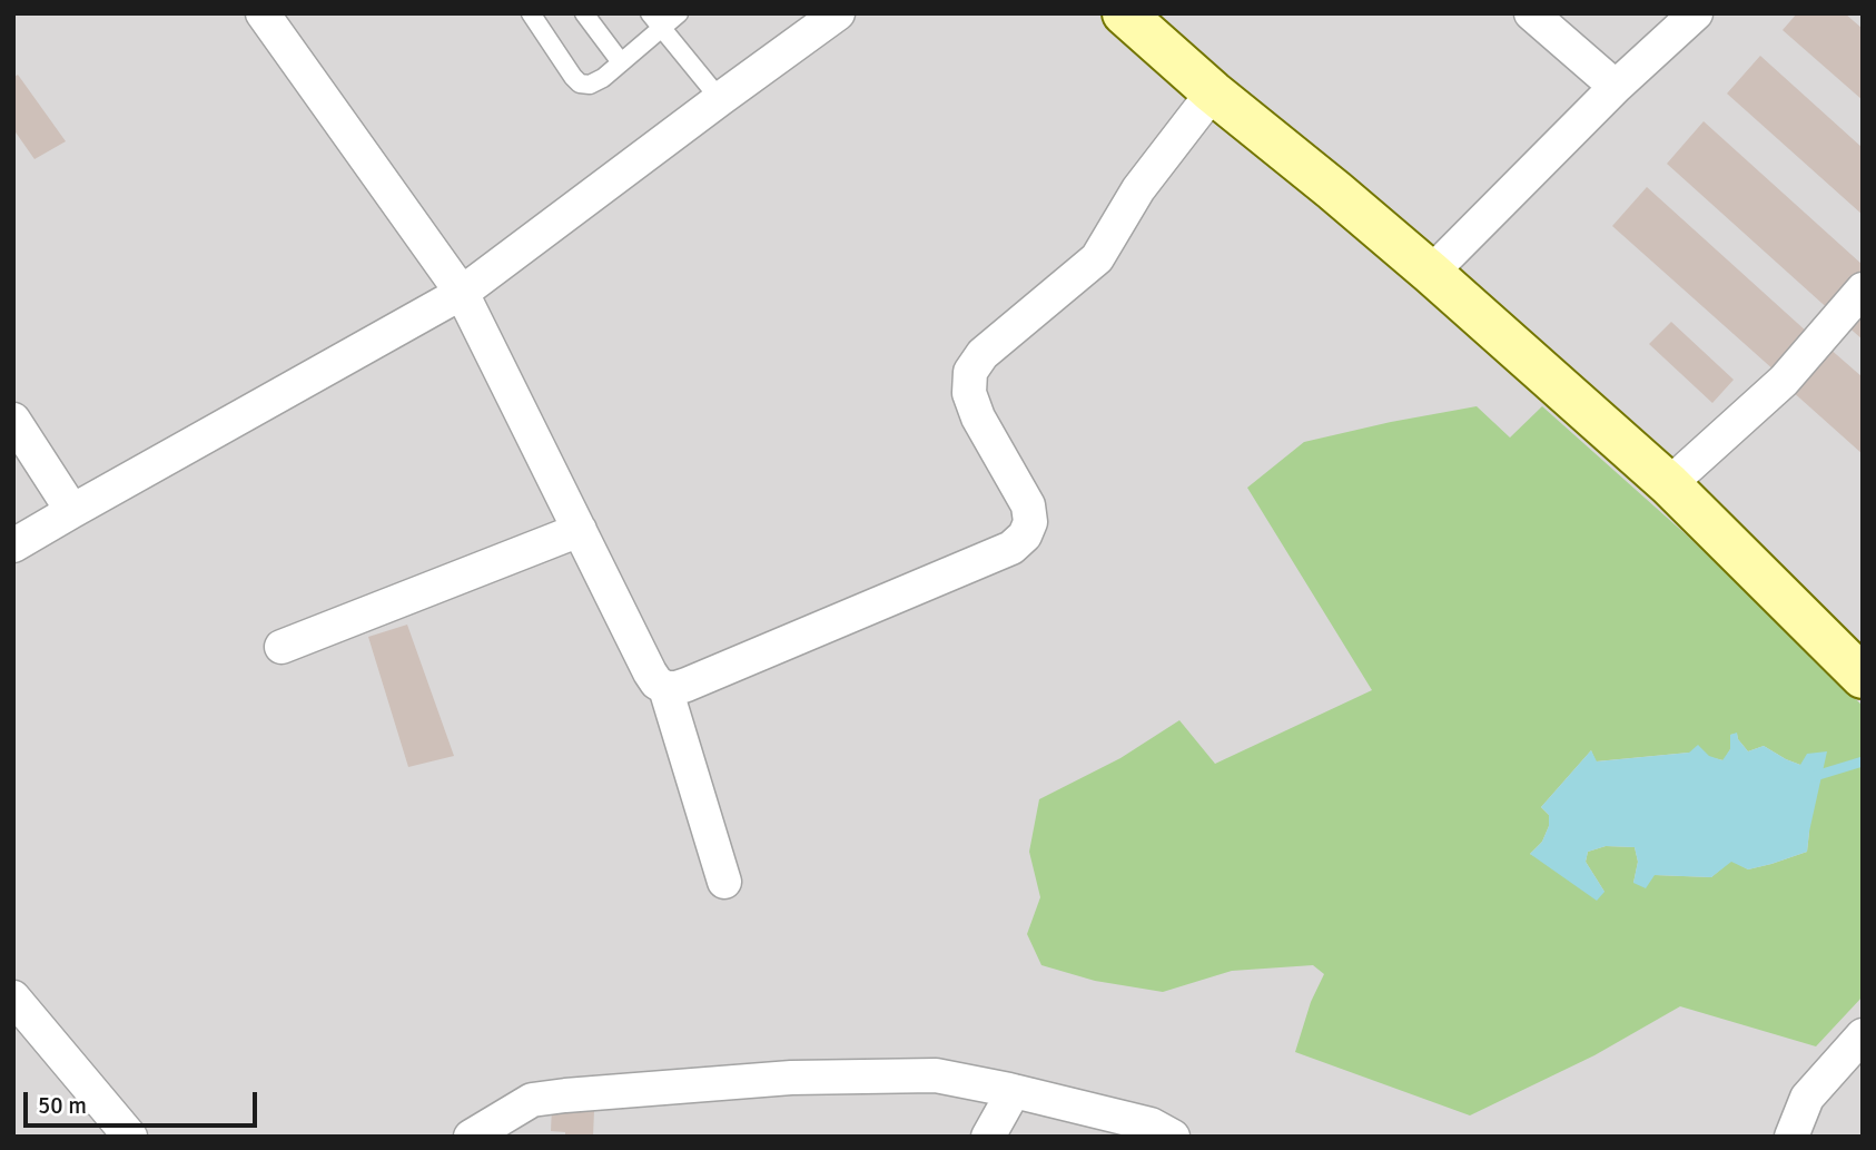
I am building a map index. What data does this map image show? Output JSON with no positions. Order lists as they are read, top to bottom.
{
  "scale_bar": "50 m"
}
